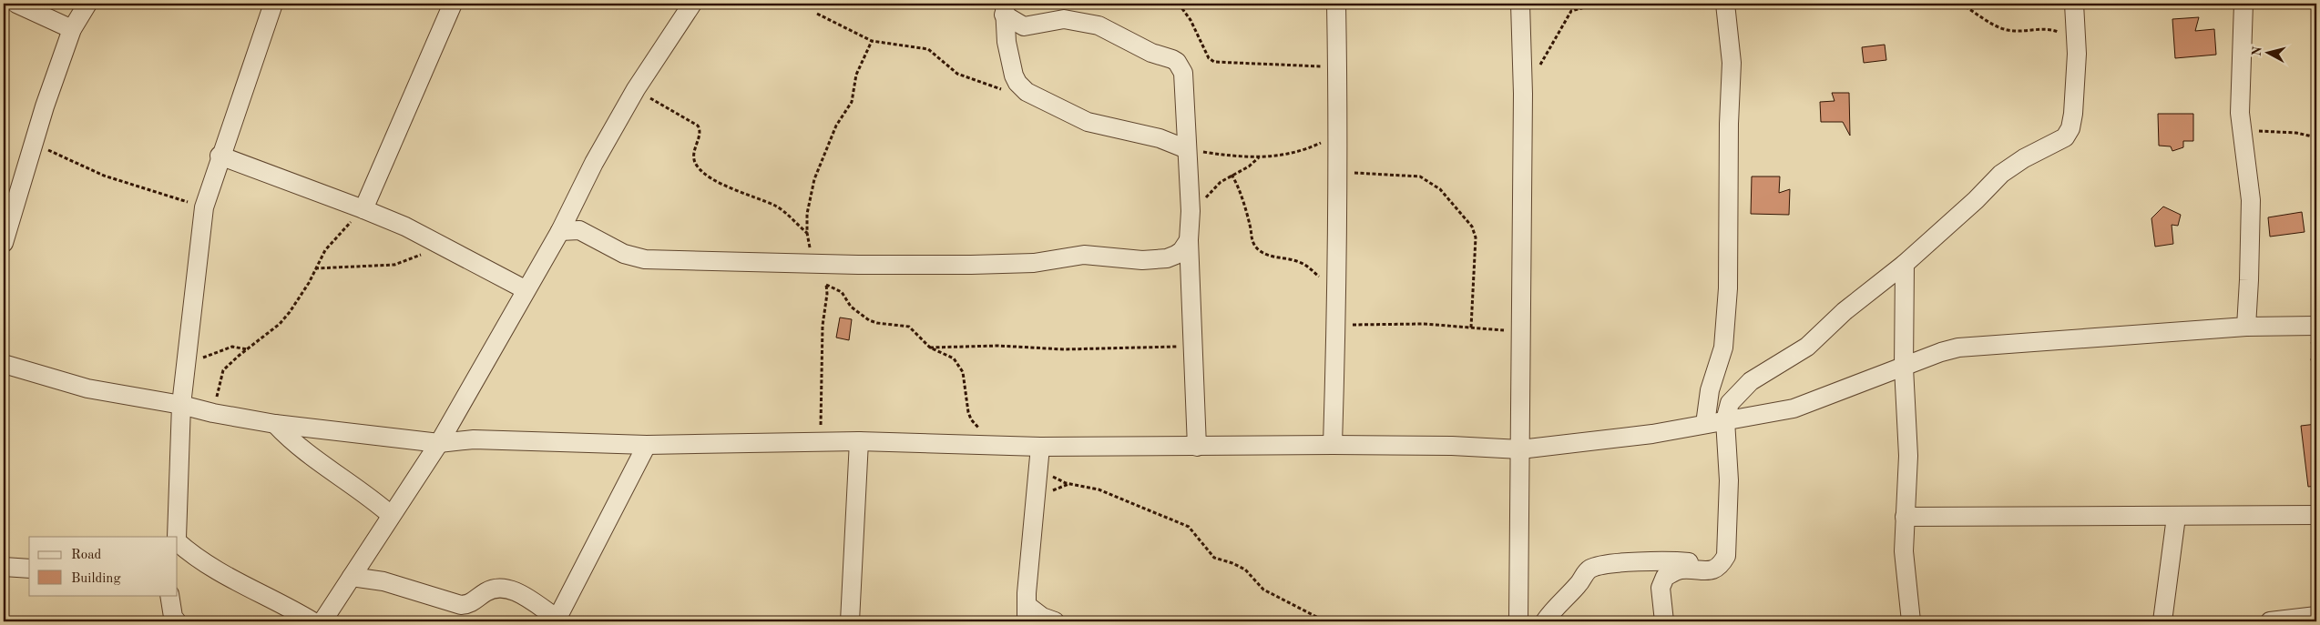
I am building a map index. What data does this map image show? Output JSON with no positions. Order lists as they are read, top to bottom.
{
  "legend": ["Road", "Building"],
  "north": "left"
}
